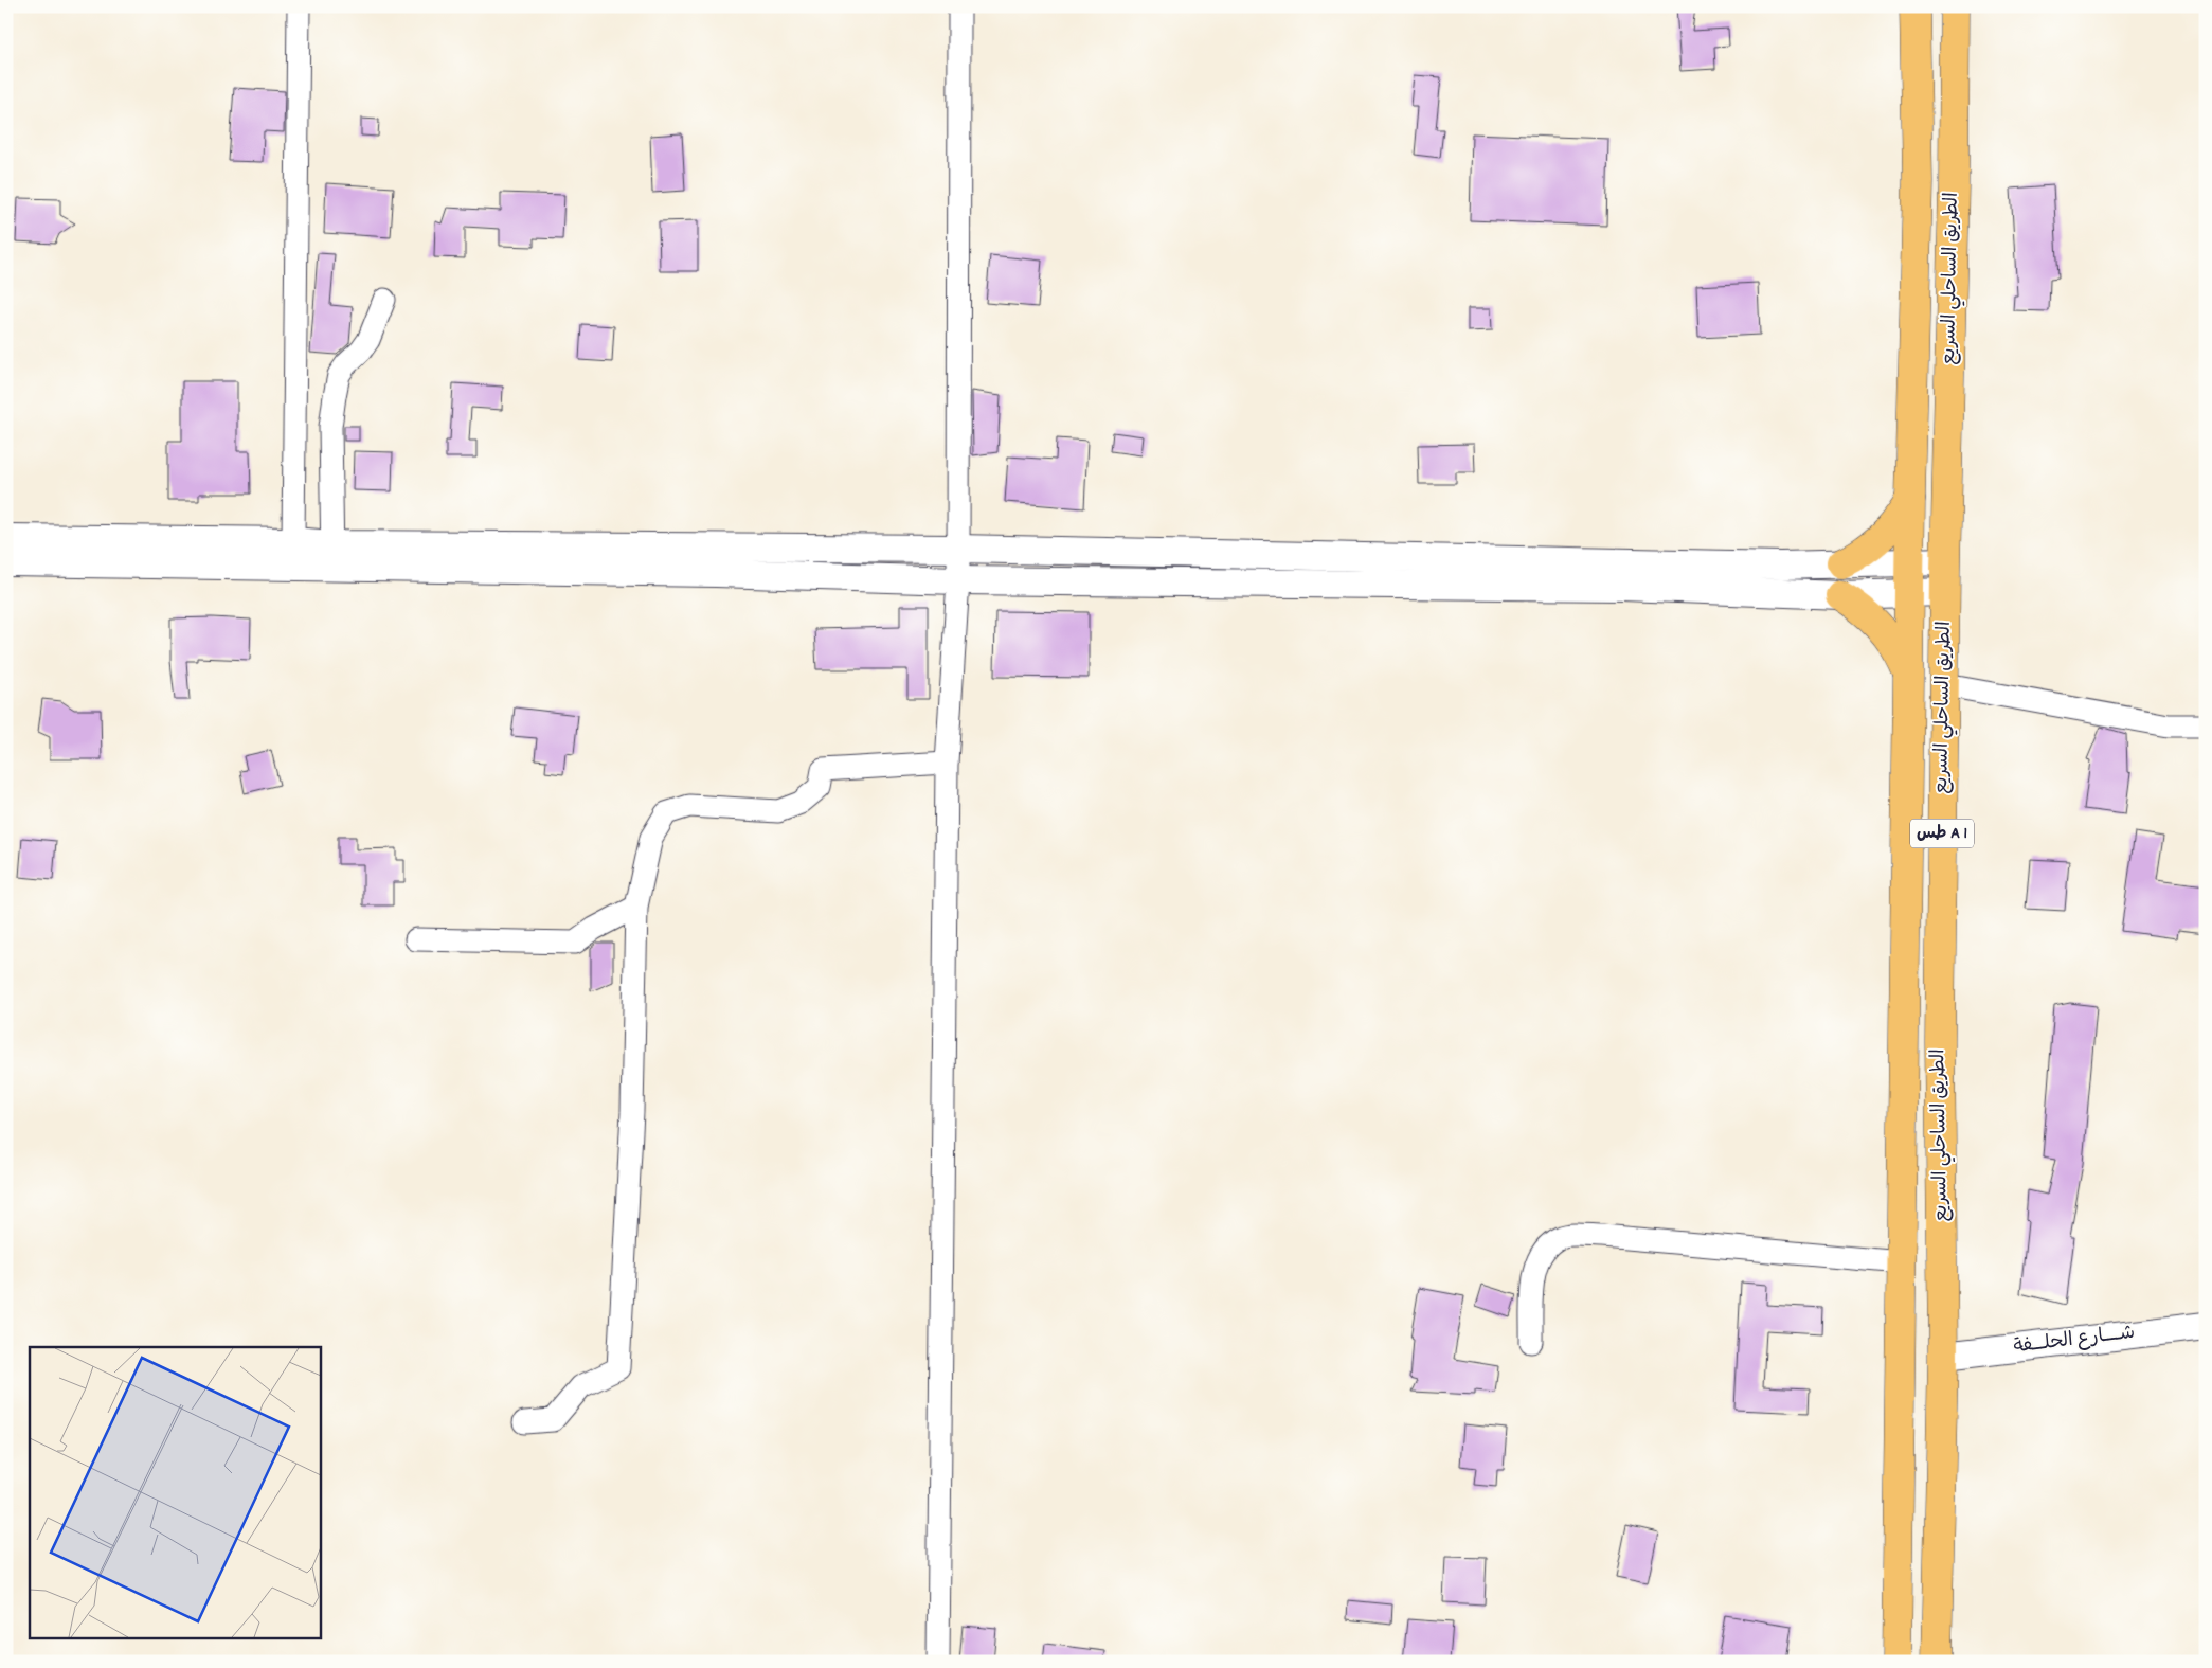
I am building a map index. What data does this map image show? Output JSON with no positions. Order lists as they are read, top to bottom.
{
  "streets": {
    "highway": ["الطريق الساحلي السريع", "طس A 1"],
    "street": ["شــــارع الحلـــفة"]
  },
  "crossings": [
    ["الطريق الساحلي السريع", "شــــارع الحلـــفة"]
  ]
}
